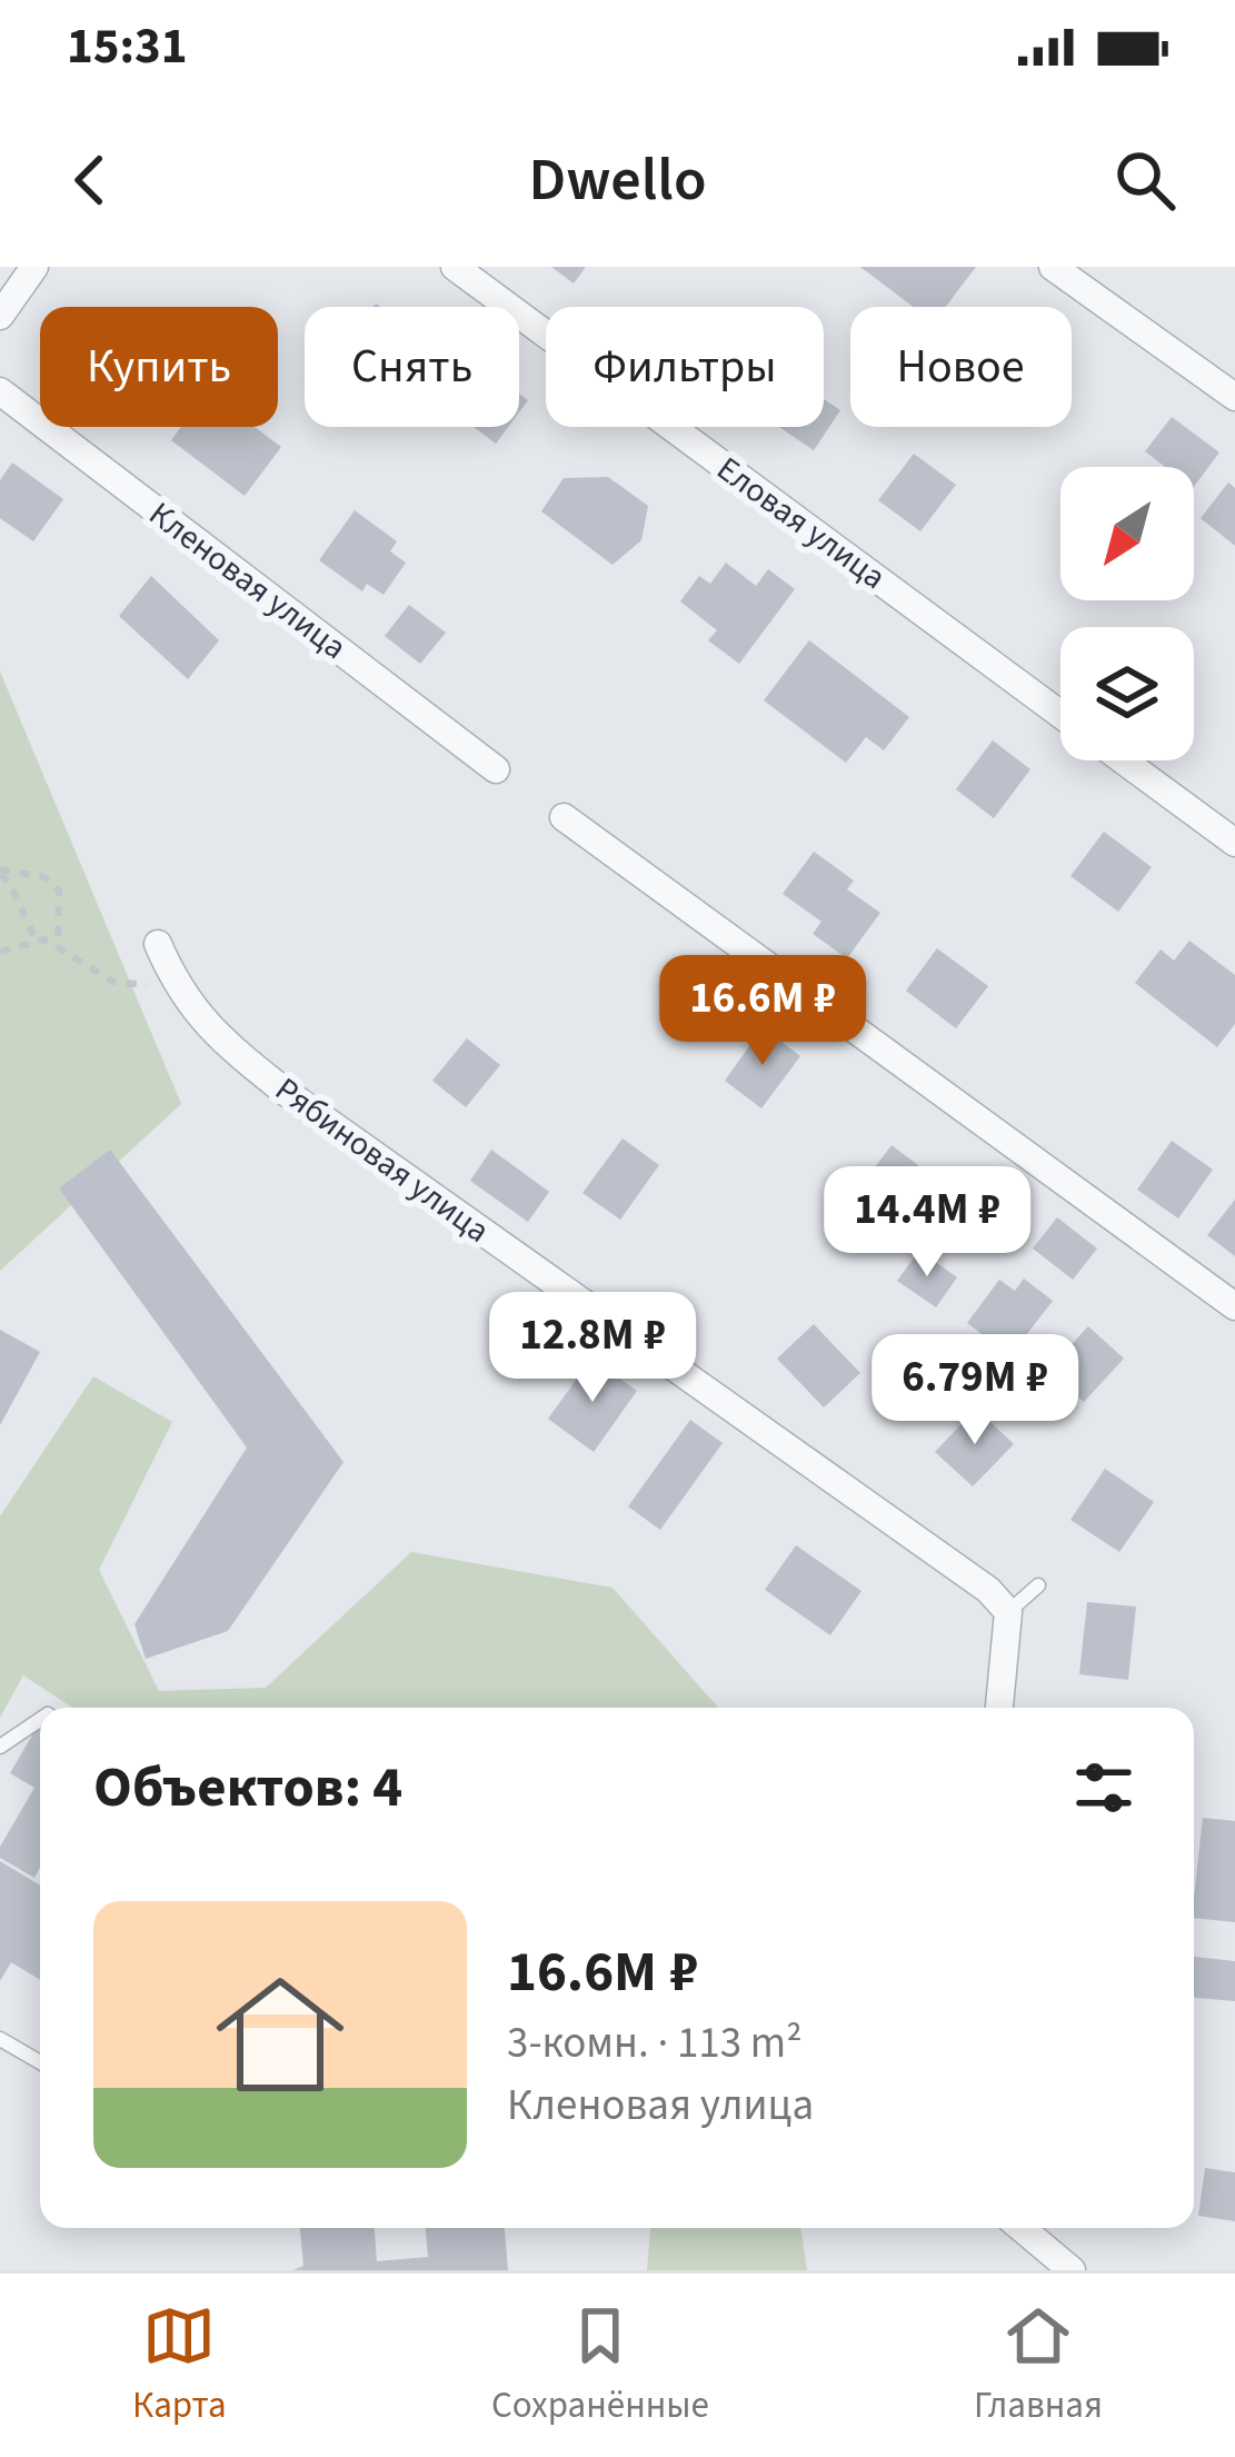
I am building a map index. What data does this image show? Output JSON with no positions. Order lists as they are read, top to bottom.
{
  "streets": {
    "street": ["Еловая улица", "Кленовая улица", "Рябиновая улица"]
  },
  "north": "bottom left",
  "page": {
    "status": "15:31",
    "header": "Dwello",
    "chip": [
      "Купить",
      "Снять",
      "Фильтры",
      "Новое"
    ],
    "price": [
      "16.6M ₽",
      "14.4M ₽",
      "12.8M ₽",
      "6.79M ₽"
    ],
    "heading": "Объектов: 4",
    "list": [
      {
        "name": "16.6M ₽",
        "note": "3-комн. · 113 m² · Кленовая улица"
      }
    ],
    "tabs": ["Карта", "Сохранённые", "Главная"]
  }
}
